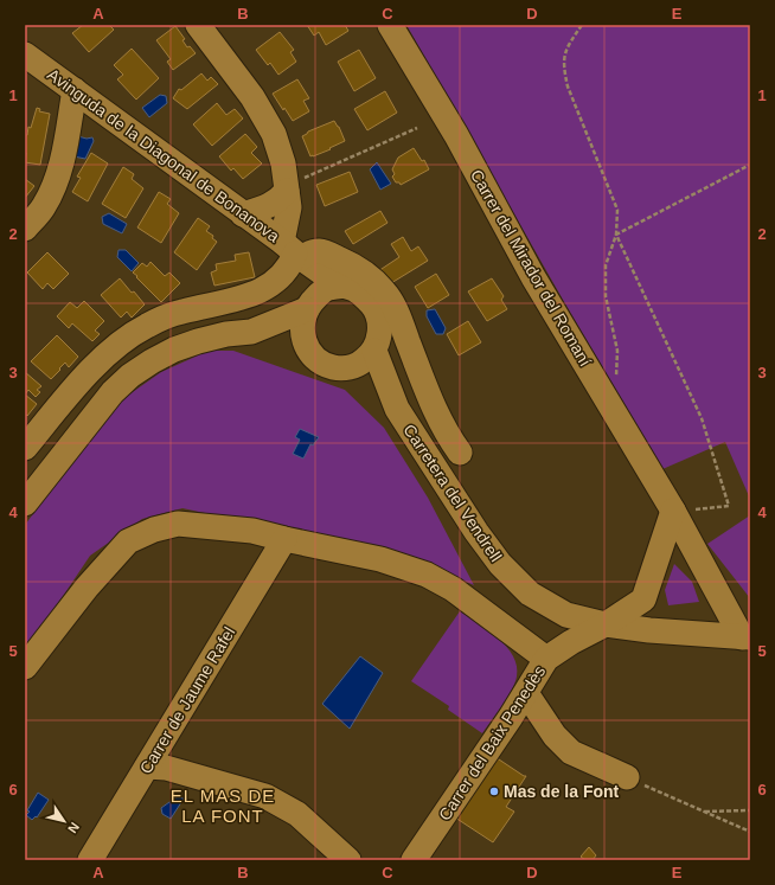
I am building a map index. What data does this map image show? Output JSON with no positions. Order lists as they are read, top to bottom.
{
  "streets": {
    "street": [
      "Avinguda de la Diagonal de Bonanova",
      "Carrer del Mirador del Romaní",
      "Carretera del Vendrell",
      "Carrer de Jaume Rafel",
      "Carrer del Baix Penedès"
    ]
  },
  "crossings": [
    ["Avinguda de la Diagonal de Bonanova", "Carretera del Vendrell"],
    ["Carrer del Mirador del Romaní", "Carretera del Vendrell"],
    ["Carrer del Mirador del Romaní", "Carrer del Baix Penedès"],
    ["Carretera del Vendrell", "Carrer del Baix Penedès"]
  ],
  "districts": ["EL MAS DE LA FONT"],
  "places": ["Mas de la Font"],
  "north": "bottom right",
  "grid": {
    "columns": [
      "A",
      "B",
      "C",
      "D",
      "E"
    ],
    "rows": [
      "1",
      "2",
      "3",
      "4",
      "5",
      "6"
    ]
  }
}
